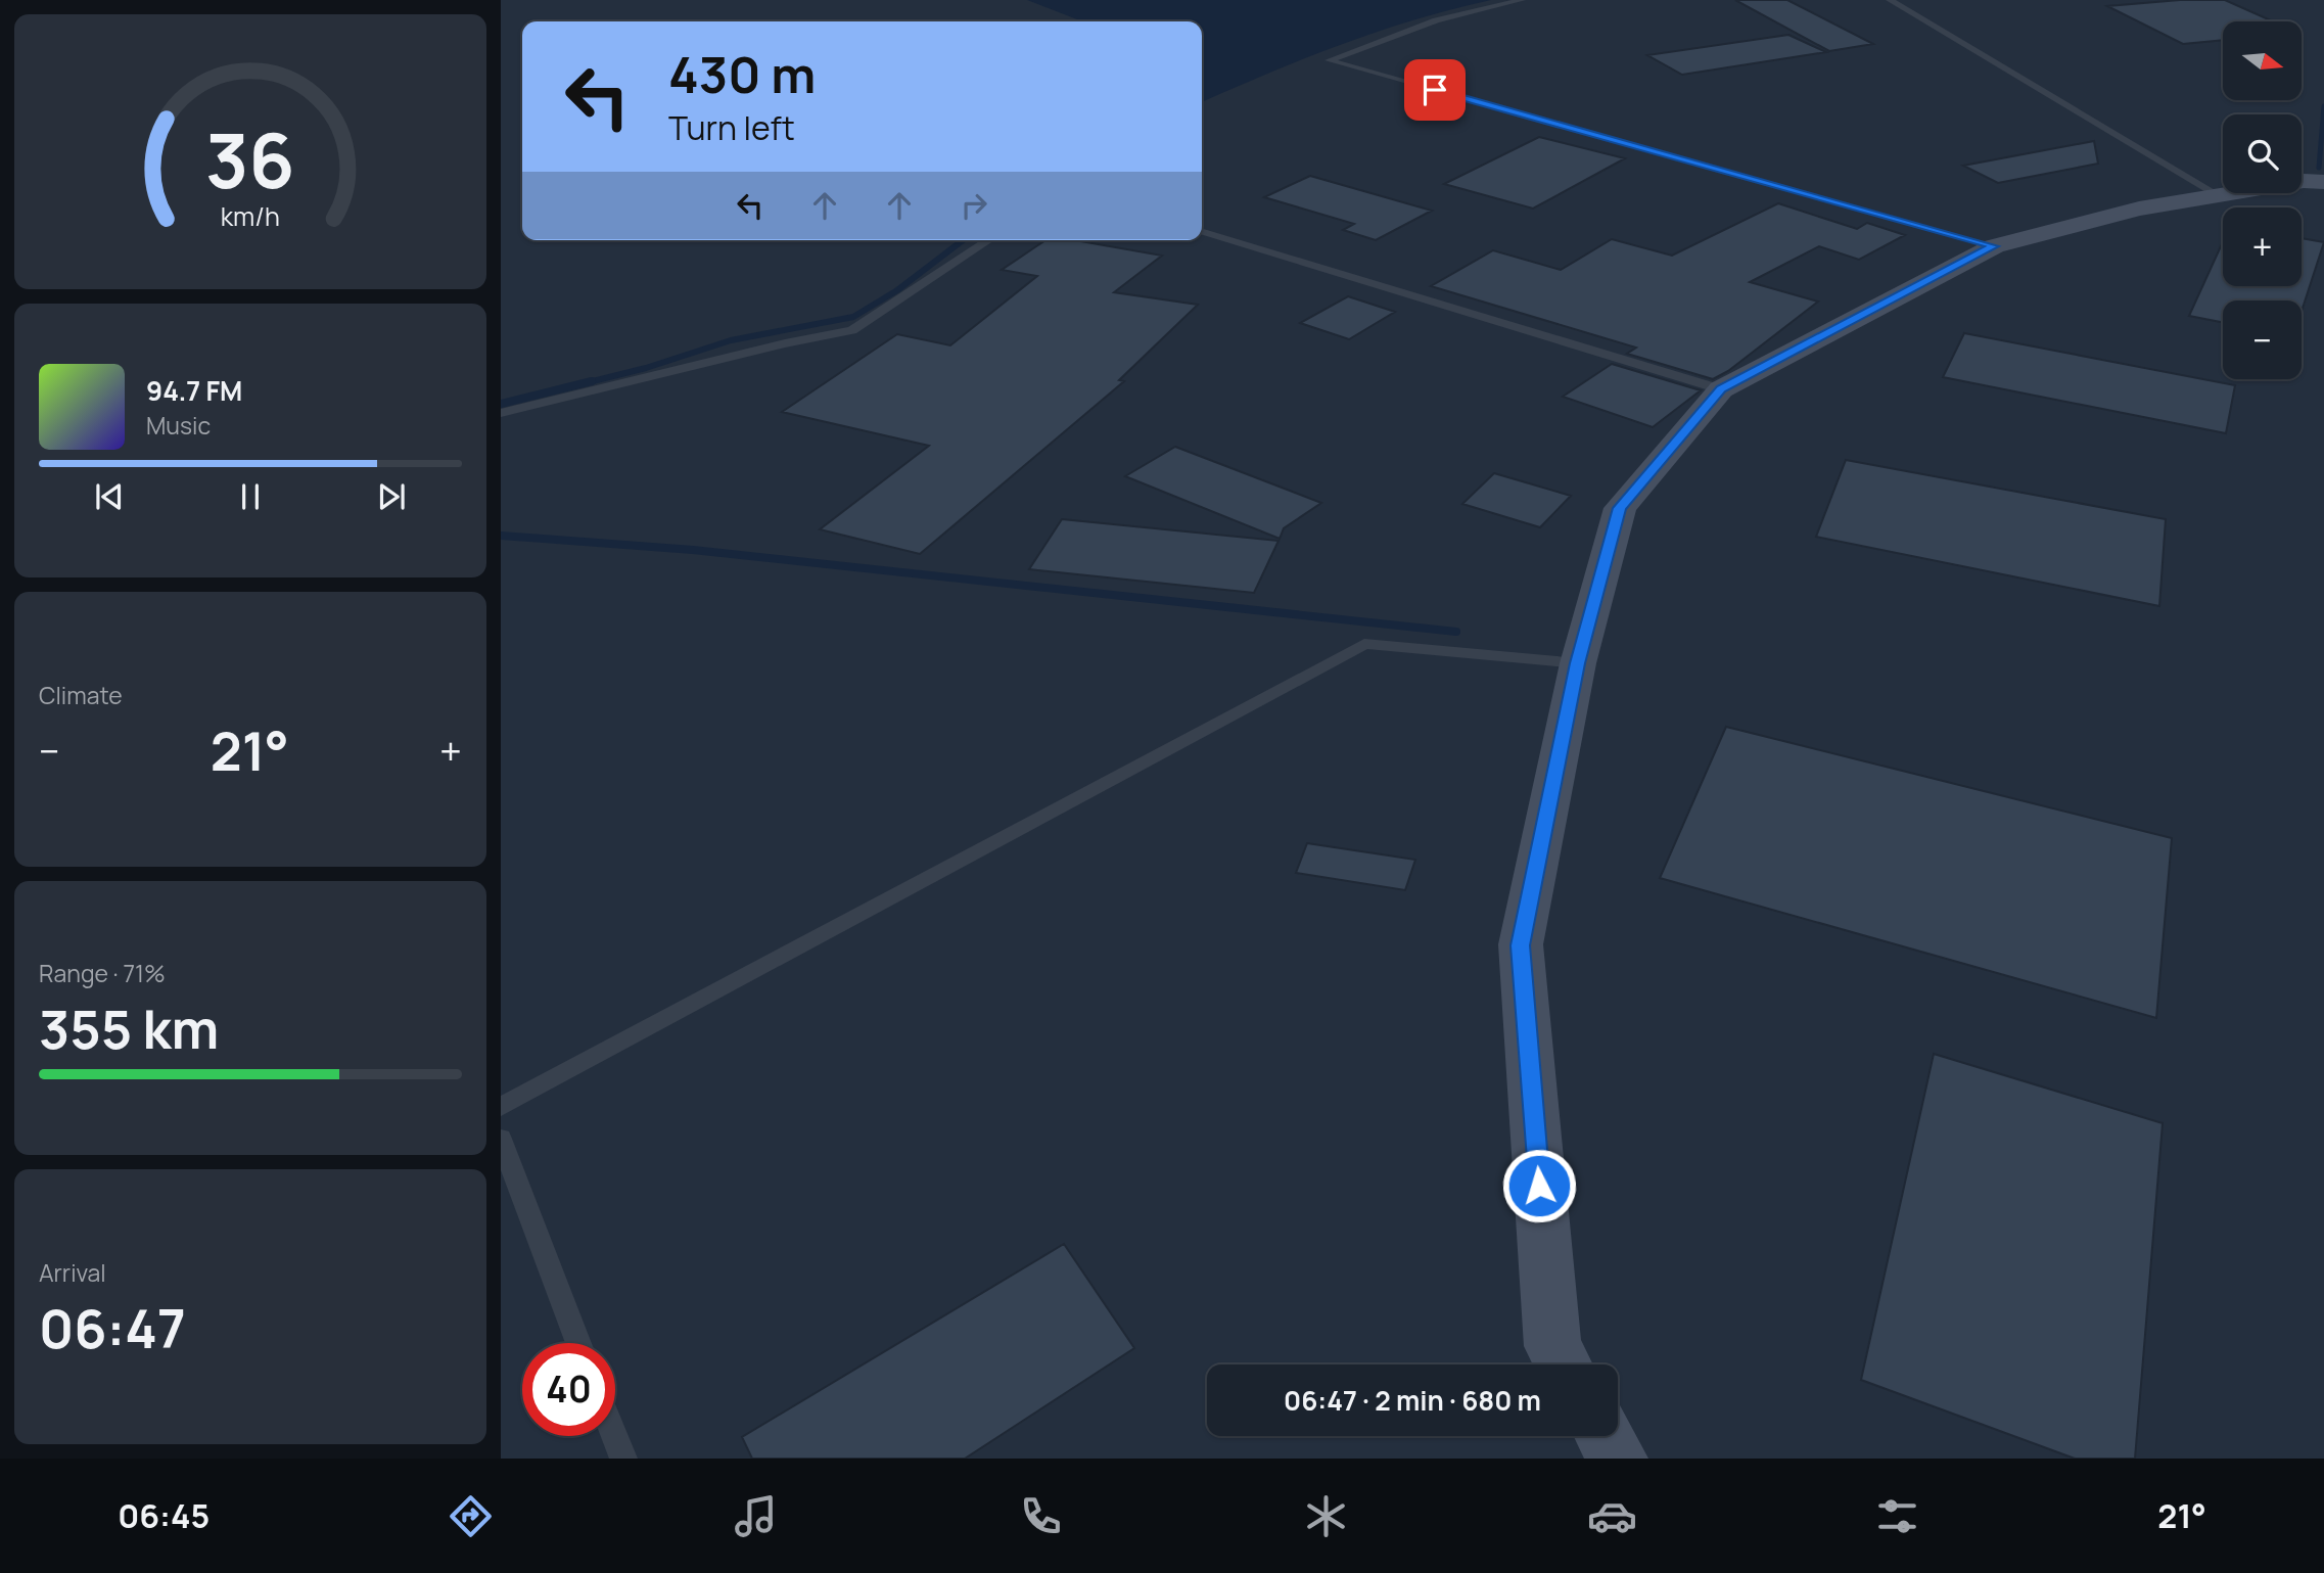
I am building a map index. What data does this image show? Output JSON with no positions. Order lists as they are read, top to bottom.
{
  "north": "right",
  "page": {
    "map_buttons": ["+", "−"],
    "turn": ["430 m", "Turn left"],
    "song": ["94.7 FM", "Music"],
    "tile": [
      "Climate",
      ["Range · 71%", "355 km"],
      ["Arrival", "06:47"]
    ],
    "heat": ["−", "21°", "+"],
    "limit": "40",
    "trip": "06:47 · 2 min · 680 m",
    "tabs": ["06:45", "21°"],
    "gauge": ["36", "km/h"]
  }
}
